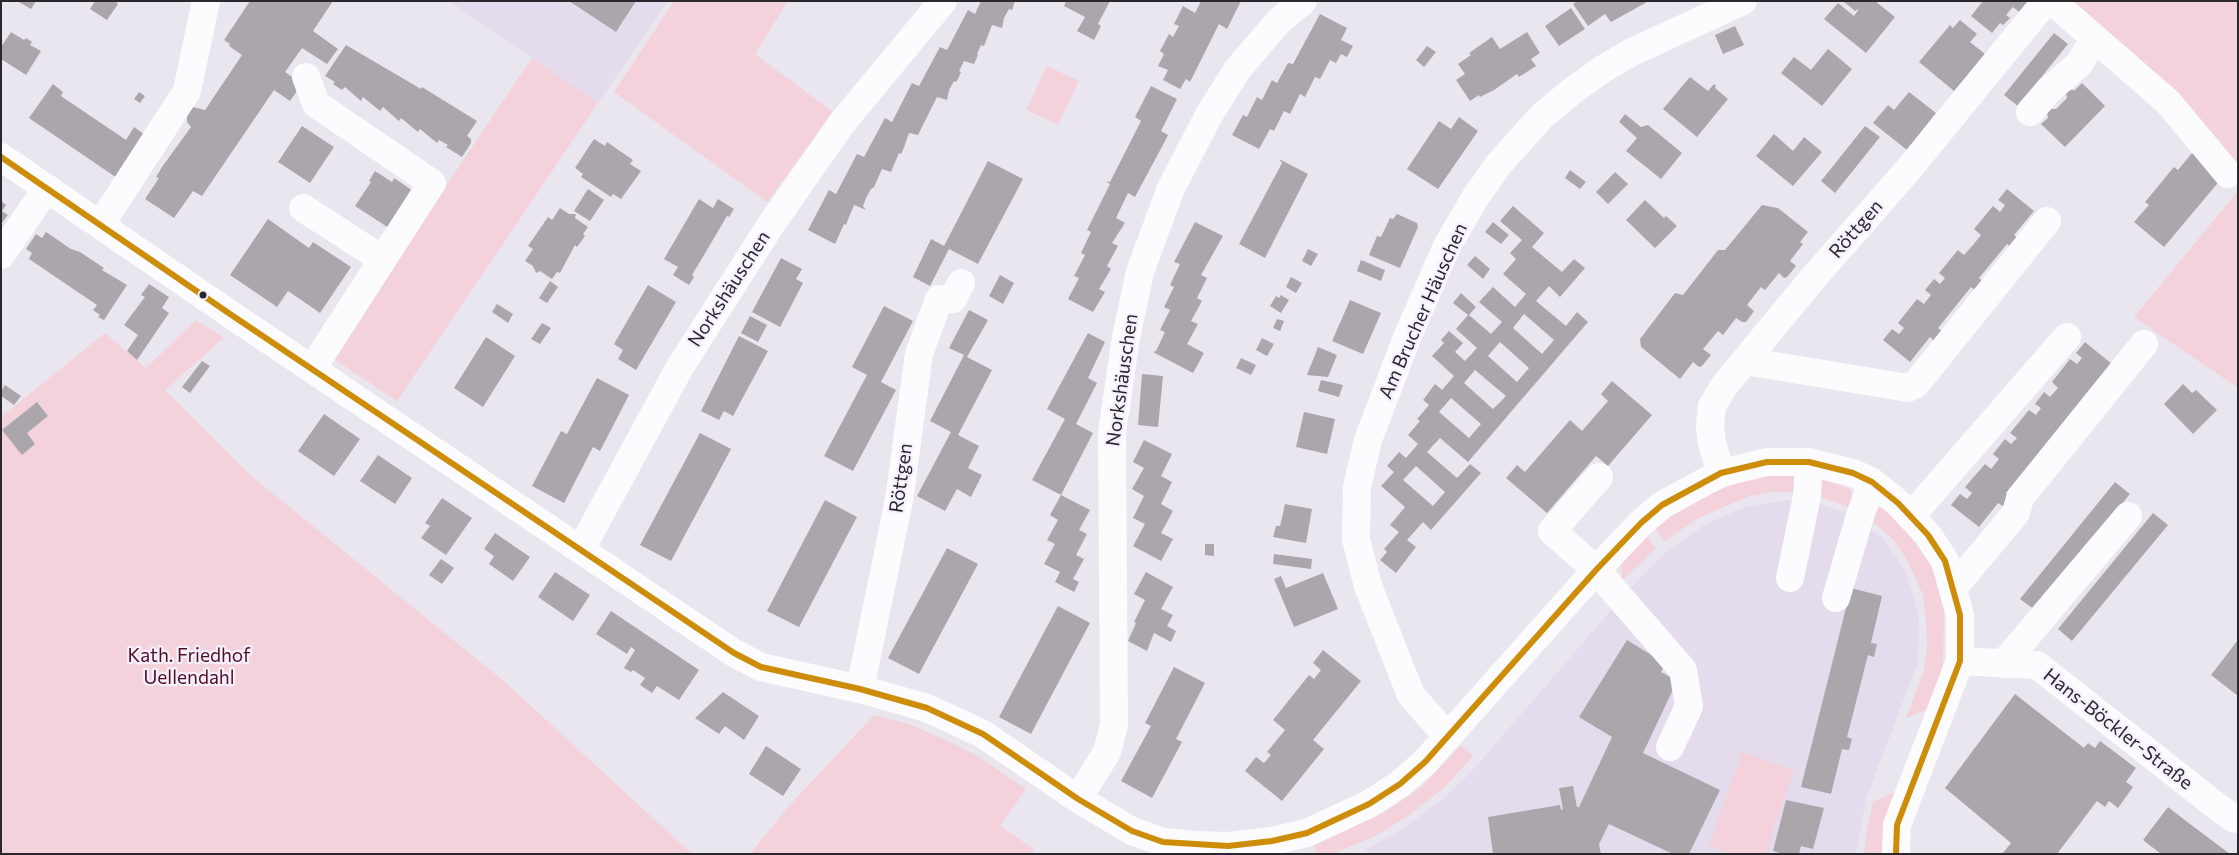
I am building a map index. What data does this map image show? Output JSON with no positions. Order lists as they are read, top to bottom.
{
  "streets": {
    "street": [
      "Röttgen",
      "Norkshäuschen",
      "Am Brucher Häuschen",
      "Hans-Böckler-Straße"
    ]
  },
  "parks": ["Kath. Friedhof Uellendahl"]
}
